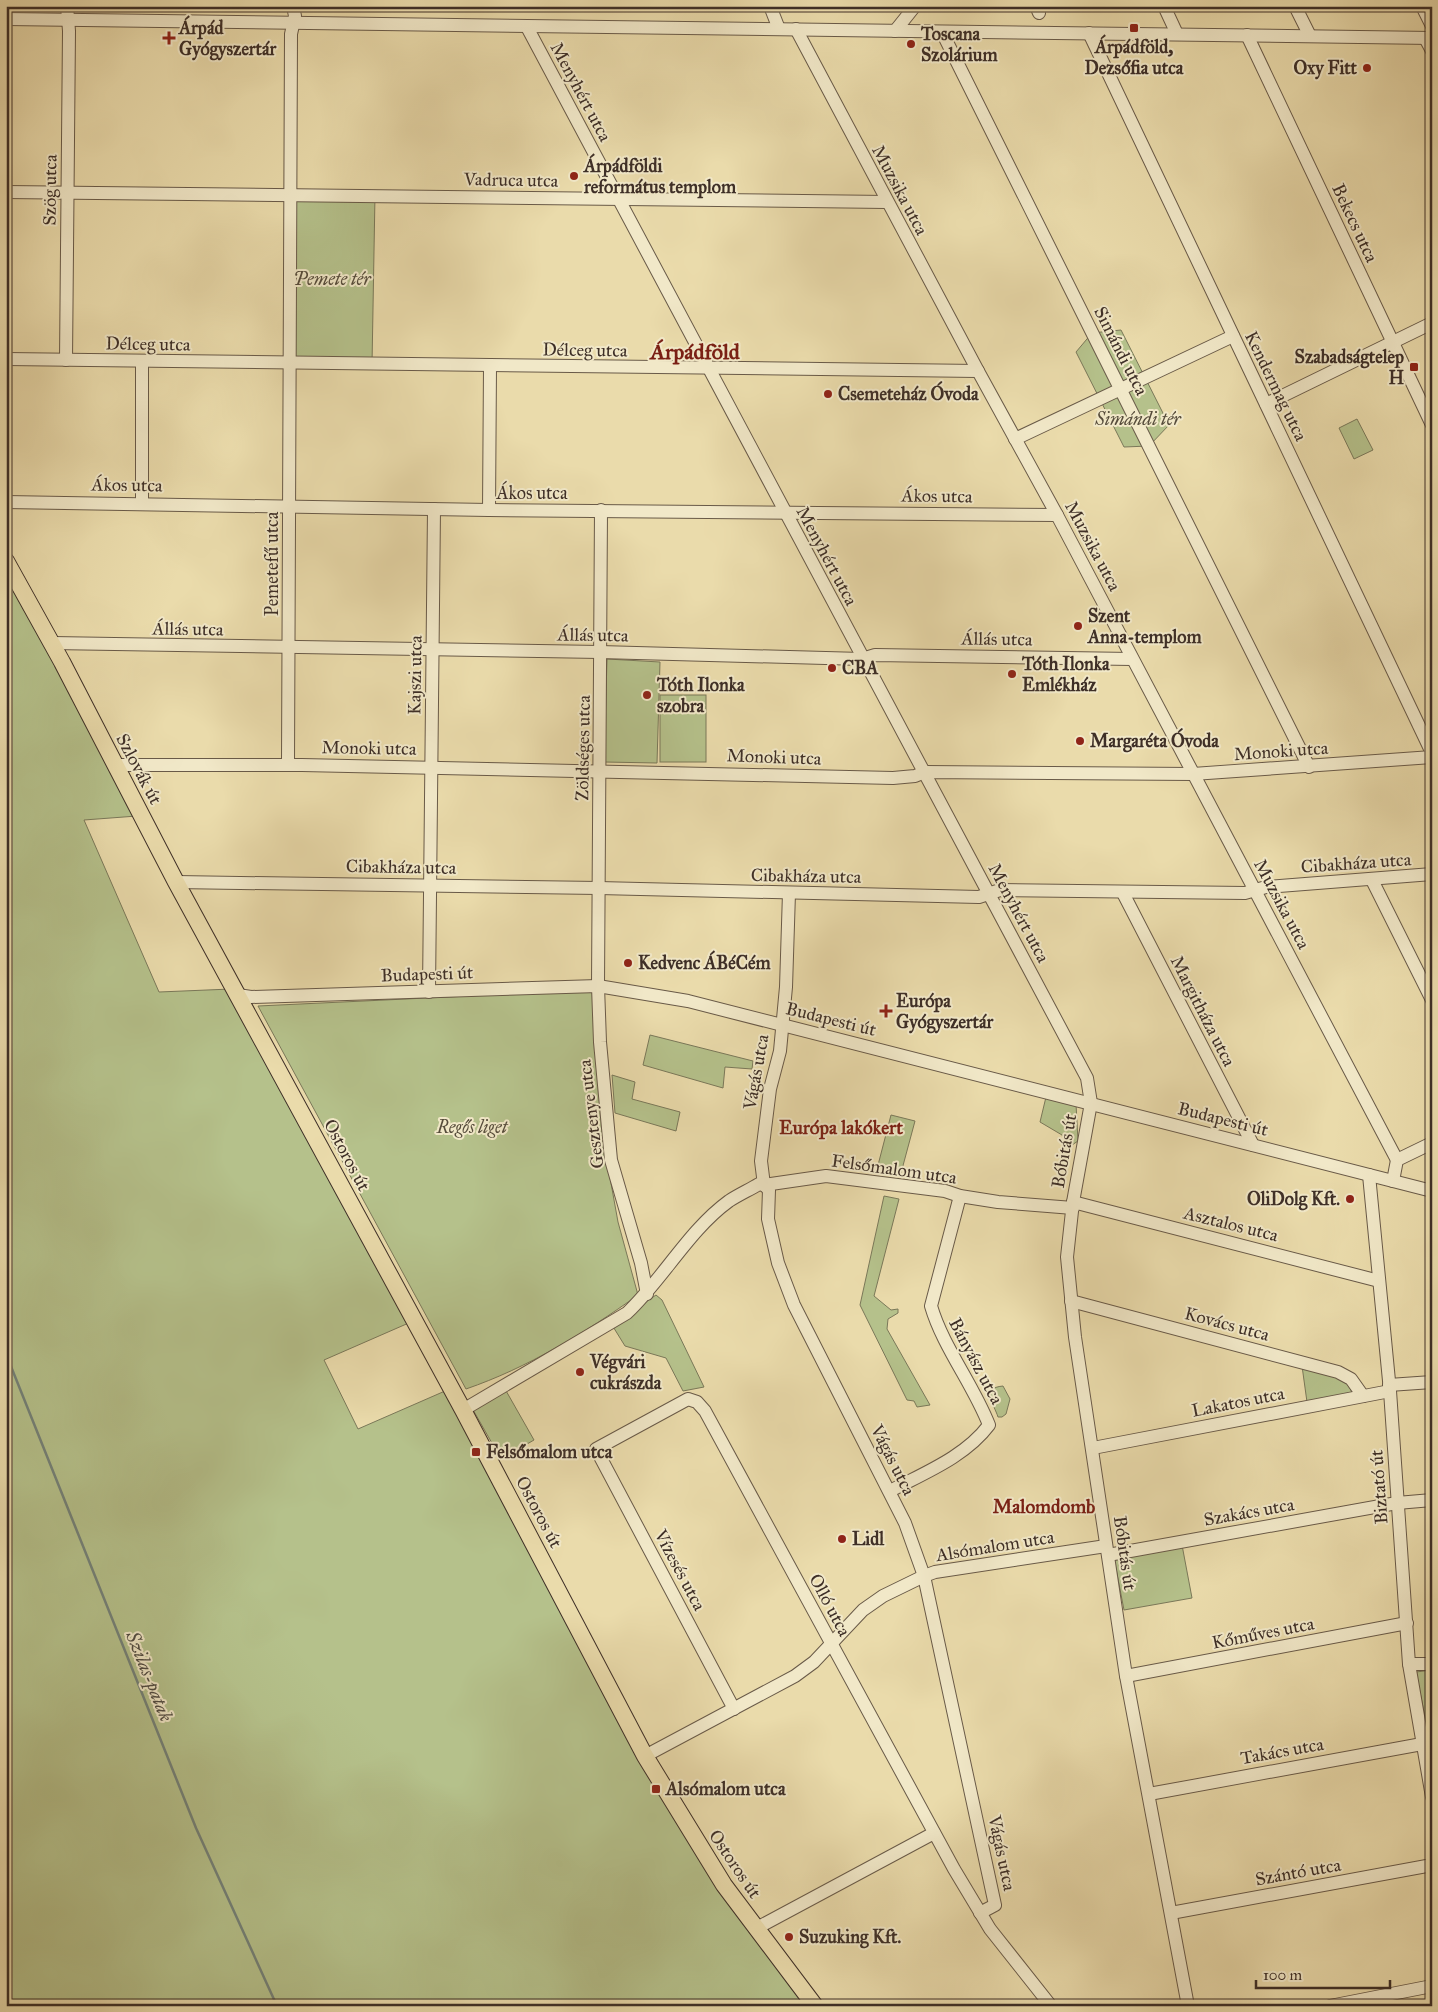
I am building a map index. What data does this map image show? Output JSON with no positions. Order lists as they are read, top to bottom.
{
  "streets": {
    "main road": ["Szlovák út", "Ostoros út"],
    "street": [
      "Menyhért utca",
      "Vadruca utca",
      "Szög utca",
      "Muzsika utca",
      "Bekecs utca",
      "Délceg utca",
      "Simándi utca",
      "Kendermag utca",
      "Ákos utca",
      "Pemetefű utca",
      "Állás utca",
      "Kajszi utca",
      "Monoki utca",
      "Zöldséges utca",
      "Cibakháza utca",
      "Budapesti út",
      "Margitháza utca",
      "Vágás utca",
      "Gesztenye utca",
      "Bóbitás út",
      "Felsőmalom utca",
      "Asztalos utca",
      "Kovács utca",
      "Bányász utca",
      "Lakatos utca",
      "Biztató út",
      "Szakács utca",
      "Alsómalom utca",
      "Vízesés utca",
      "Olló utca",
      "Kőműves utca",
      "Takács utca",
      "Szántó utca"
    ]
  },
  "crossings": [
    ["Menyhért utca", "Vadruca utca"],
    ["Menyhért utca", "Délceg utca"],
    ["Menyhért utca", "Ákos utca"],
    ["Menyhért utca", "Állás utca"],
    ["Menyhért utca", "Monoki utca"],
    ["Menyhért utca", "Cibakháza utca"],
    ["Menyhért utca", "Budapesti út"],
    ["Menyhért utca", "Bóbitás út"],
    ["Vadruca utca", "Muzsika utca"],
    ["Szög utca", "Délceg utca"],
    ["Muzsika utca", "Délceg utca"],
    ["Muzsika utca", "Ákos utca"],
    ["Muzsika utca", "Állás utca"],
    ["Muzsika utca", "Monoki utca"],
    ["Muzsika utca", "Cibakháza utca"],
    ["Délceg utca", "Pemetefű utca"],
    ["Simándi utca", "Monoki utca"],
    ["Kendermag utca", "Monoki utca"],
    ["Ákos utca", "Pemetefű utca"],
    ["Ákos utca", "Kajszi utca"],
    ["Ákos utca", "Zöldséges utca"],
    ["Pemetefű utca", "Állás utca"],
    ["Pemetefű utca", "Monoki utca"],
    ["Állás utca", "Kajszi utca"],
    ["Állás utca", "Zöldséges utca"],
    ["Állás utca", "Szlovák út"],
    ["Kajszi utca", "Monoki utca"],
    ["Kajszi utca", "Cibakháza utca"],
    ["Kajszi utca", "Budapesti út"],
    ["Monoki utca", "Zöldséges utca"],
    ["Monoki utca", "Szlovák út"],
    ["Zöldséges utca", "Cibakháza utca"],
    ["Zöldséges utca", "Budapesti út"],
    ["Zöldséges utca", "Gesztenye utca"],
    ["Szlovák út", "Cibakháza utca"],
    ["Szlovák út", "Budapesti út"],
    ["Szlovák út", "Ostoros út"],
    ["Cibakháza utca", "Margitháza utca"],
    ["Cibakháza utca", "Vágás utca"],
    ["Budapesti út", "Margitháza utca"],
    ["Budapesti út", "Vágás utca"],
    ["Budapesti út", "Gesztenye utca"],
    ["Budapesti út", "Bóbitás út"],
    ["Budapesti út", "Ostoros út"],
    ["Budapesti út", "Biztató út"],
    ["Vágás utca", "Felsőmalom utca"],
    ["Vágás utca", "Bányász utca"],
    ["Vágás utca", "Alsómalom utca"],
    ["Gesztenye utca", "Felsőmalom utca"],
    ["Bóbitás út", "Felsőmalom utca"],
    ["Bóbitás út", "Asztalos utca"],
    ["Bóbitás út", "Kovács utca"],
    ["Bóbitás út", "Lakatos utca"],
    ["Bóbitás út", "Szakács utca"],
    ["Bóbitás út", "Alsómalom utca"],
    ["Bóbitás út", "Kőműves utca"],
    ["Bóbitás út", "Takács utca"],
    ["Bóbitás út", "Szántó utca"],
    ["Ostoros út", "Felsőmalom utca"],
    ["Ostoros út", "Alsómalom utca"],
    ["Felsőmalom utca", "Asztalos utca"],
    ["Felsőmalom utca", "Bányász utca"],
    ["Asztalos utca", "Biztató út"],
    ["Kovács utca", "Lakatos utca"],
    ["Lakatos utca", "Biztató út"],
    ["Biztató út", "Szakács utca"],
    ["Biztató út", "Kőműves utca"],
    ["Biztató út", "Takács utca"],
    ["Szakács utca", "Alsómalom utca"],
    ["Alsómalom utca", "Vízesés utca"],
    ["Alsómalom utca", "Olló utca"],
    ["Vízesés utca", "Olló utca"]
  ],
  "districts": ["Árpádföld", "Európa lakókert", "Malomdomb"],
  "water": ["Szilas-patak"],
  "parks": ["Pemete tér", "Simándi tér", "Regős liget"],
  "places": {
    "transit": [
      "Árpádföld, Dezsőfia utca",
      "Szabadságtelep H",
      "Felsőmalom utca",
      "Alsómalom utca"
    ],
    "health": ["Árpád Gyógyszertár", "Európa Gyógyszertár"],
    "other": [
      "Toscana Szolárium",
      "Oxy Fitt",
      "Árpádföldi református templom",
      "Csemeteház Óvoda",
      "Szent Anna-templom",
      "CBA",
      "Tóth Ilonka Emlékház",
      "Tóth Ilonka szobra",
      "Margaréta Óvoda",
      "Kedvenc ÁBéCém",
      "OliDolg Kft.",
      "Végvári cukrászda",
      "Lidl",
      "Suzuking Kft."
    ]
  },
  "scale_bar": "100 m"
}
